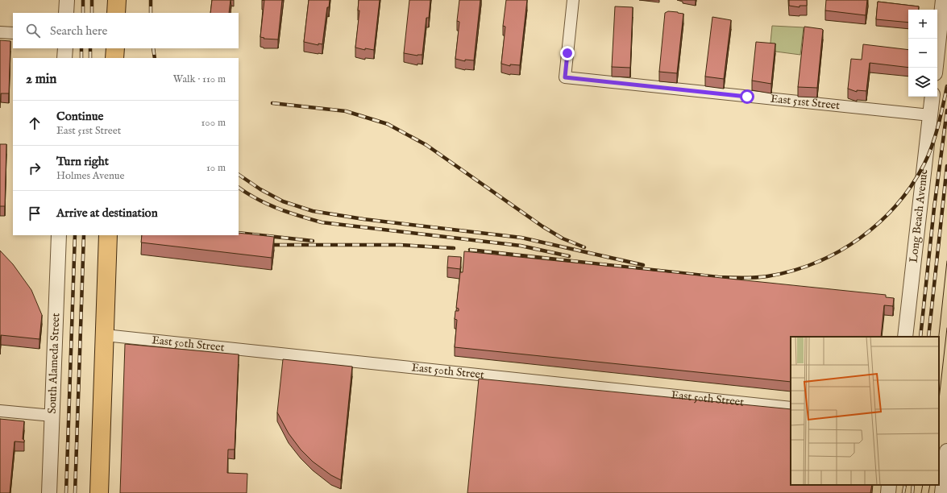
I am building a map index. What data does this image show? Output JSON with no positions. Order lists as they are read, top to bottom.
{
  "streets": {
    "street": [
      "East 51st Street",
      "Long Beach Avenue",
      "East 50th Street",
      "South Alameda Street"
    ]
  },
  "crossings": [
    ["East 51st Street", "Long Beach Avenue"]
  ],
  "page": {
    "map_buttons": ["+", "−"],
    "search": "Search here",
    "heading": ["2 min", "Walk · 110 m"],
    "list": [
      ["Continue", "East 51st Street", "100 m"],
      ["Turn right", "Holmes Avenue", "10 m"],
      "Arrive at destination"
    ]
  }
}
